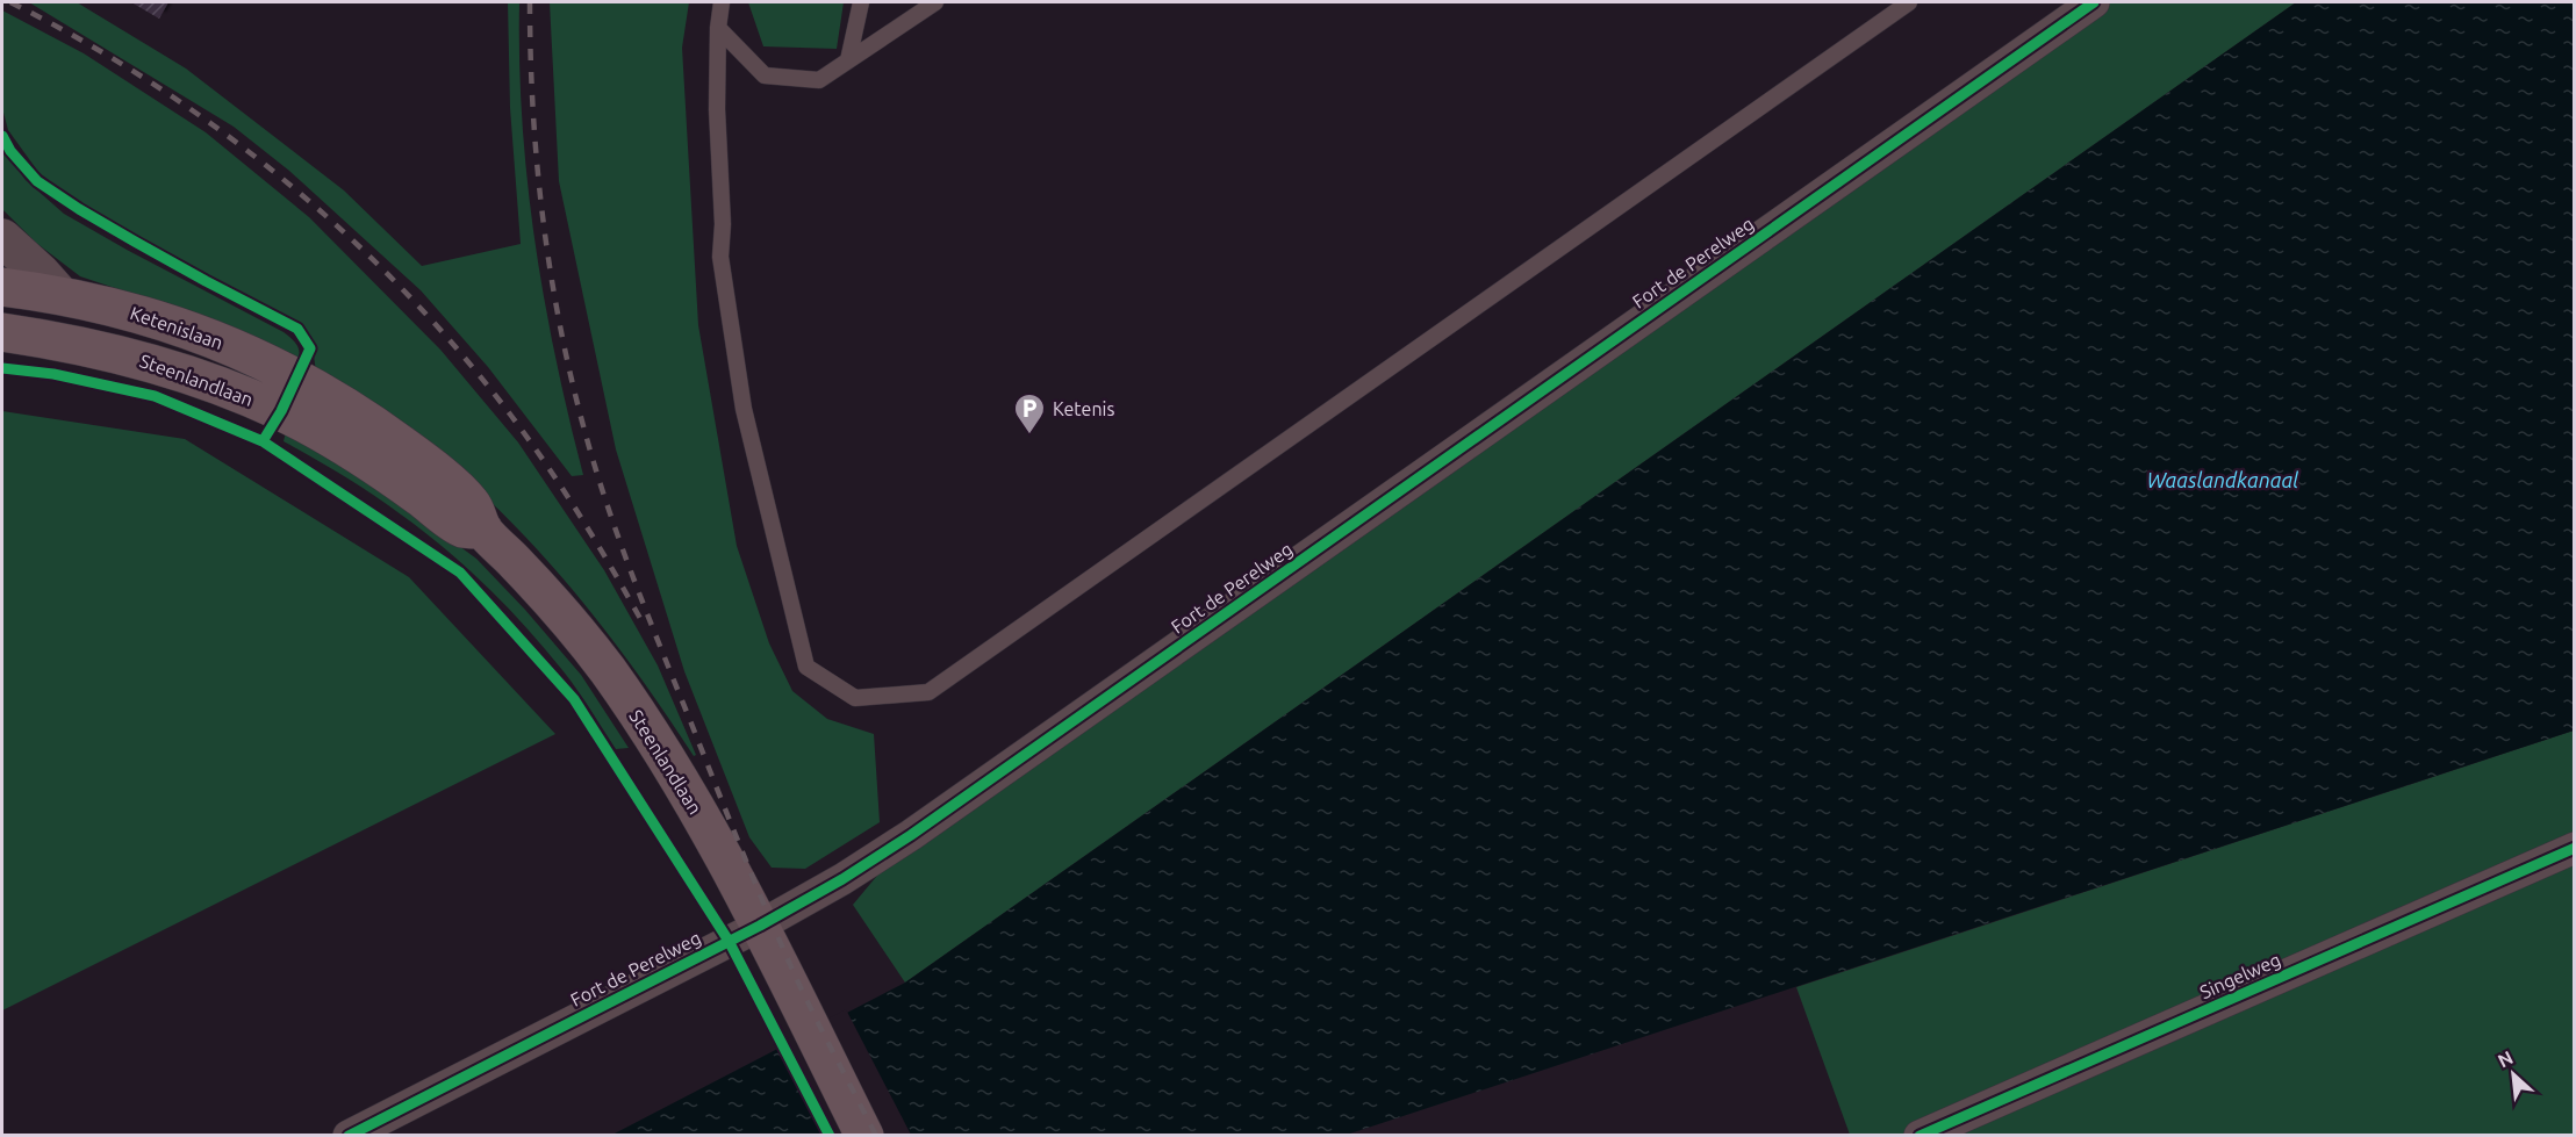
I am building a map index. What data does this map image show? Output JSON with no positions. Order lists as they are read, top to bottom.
{
  "streets": {
    "main road": ["Ketenislaan", "Steenlandlaan"],
    "street": ["Fort de Perelweg", "Singelweg"]
  },
  "crossings": [
    ["Fort de Perelweg", "Steenlandlaan"],
    ["Ketenislaan", "Steenlandlaan"]
  ],
  "water": ["Waaslandkanaal"],
  "places": {
    "parking": ["Ketenis"]
  },
  "north": "top left"
}
